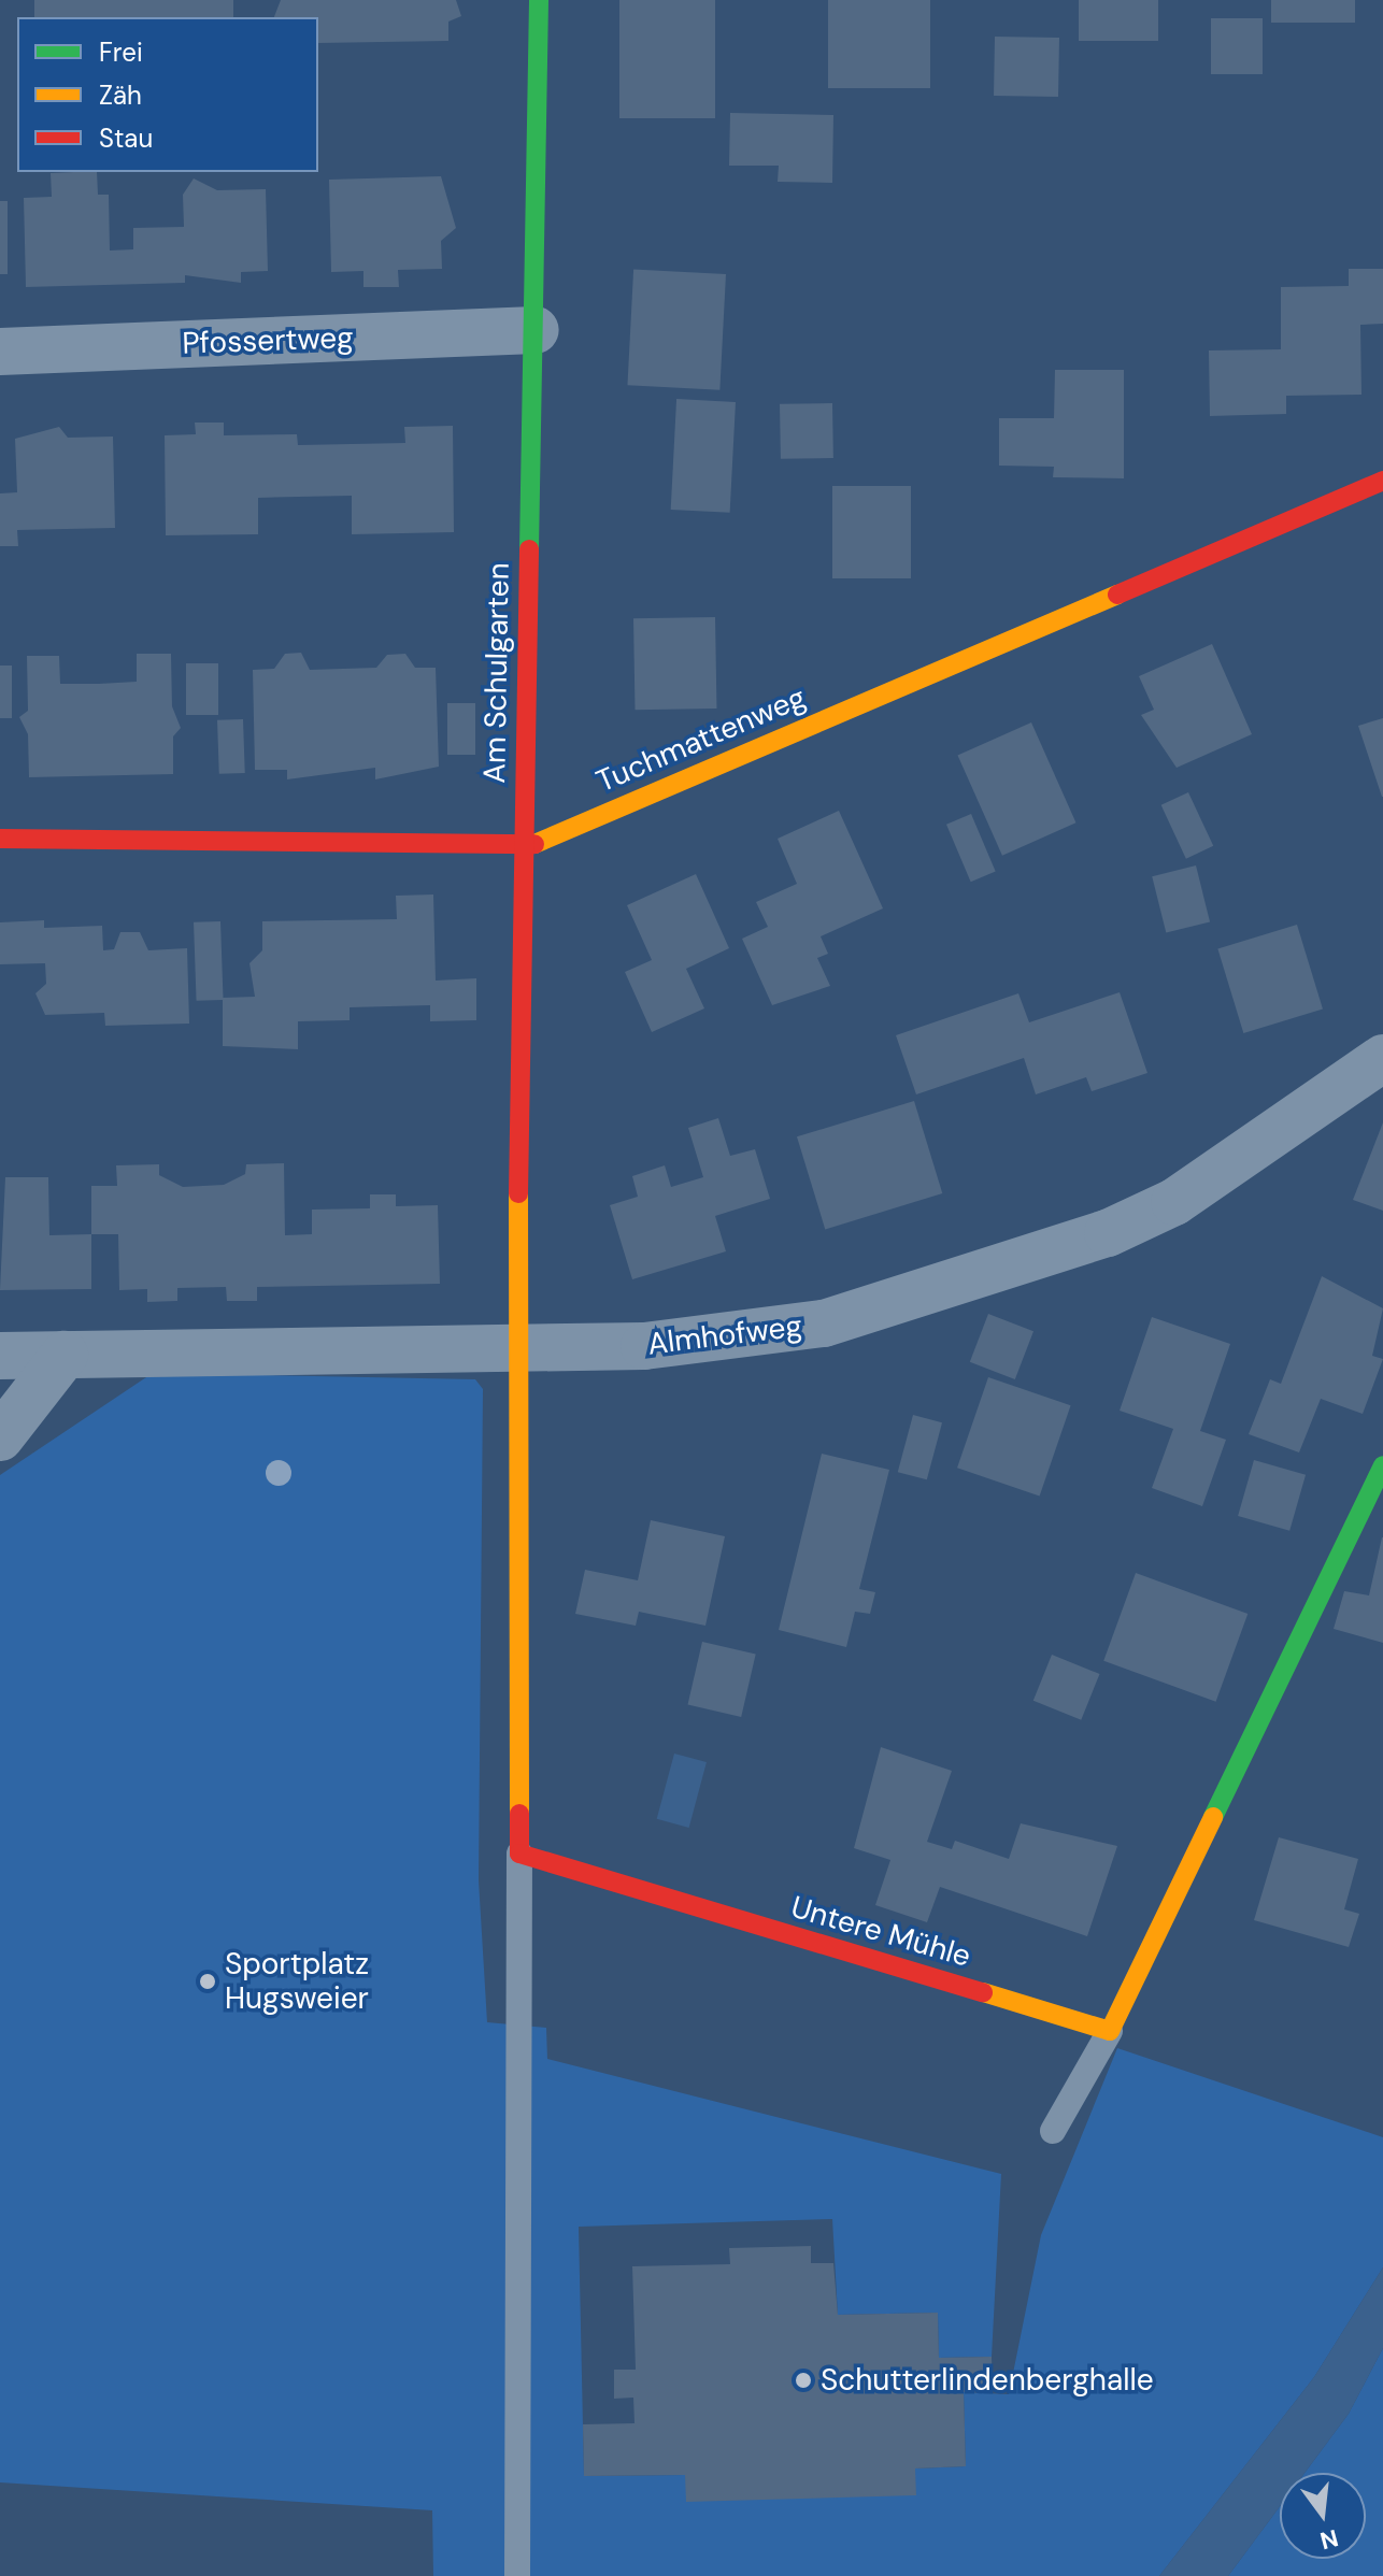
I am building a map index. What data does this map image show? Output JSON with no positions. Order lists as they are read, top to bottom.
{
  "streets": {
    "street": [
      "Pfossertweg",
      "Am Schulgarten",
      "Tuchmattenweg",
      "Almhofweg",
      "Untere Mühle"
    ]
  },
  "crossings": [
    ["Pfossertweg", "Am Schulgarten"],
    ["Am Schulgarten", "Tuchmattenweg"],
    ["Am Schulgarten", "Almhofweg"]
  ],
  "places": ["Sportplatz Hugsweier", "Schutterlindenberghalle"],
  "legend": ["Frei", "Zäh", "Stau"],
  "north": "bottom"
}
